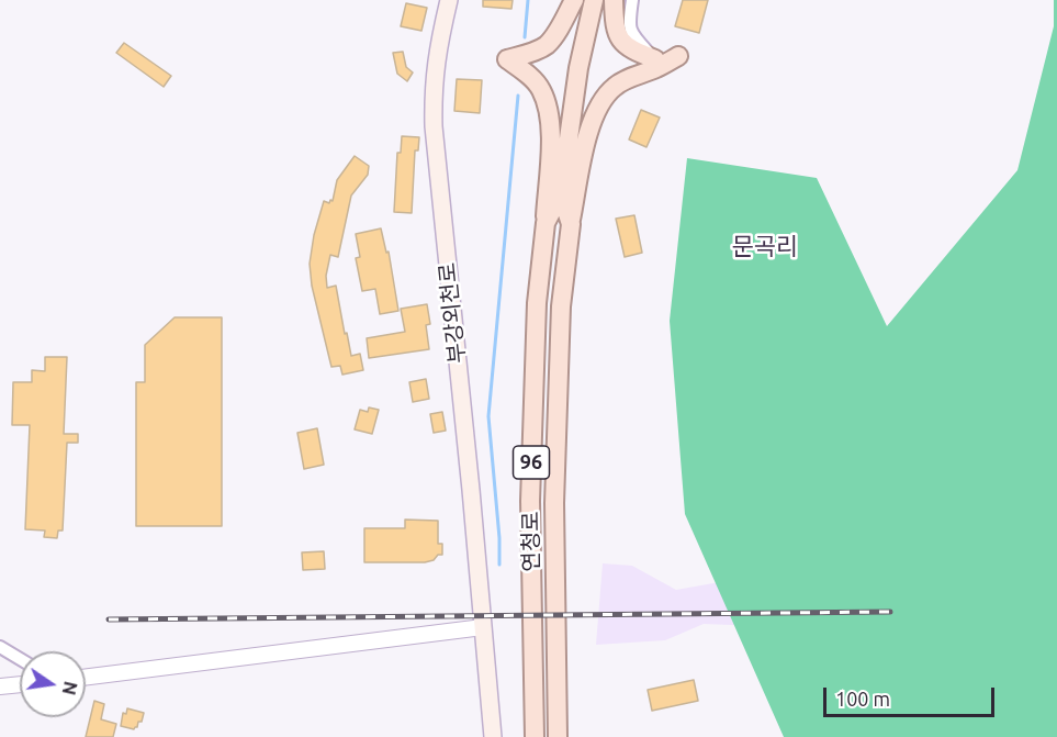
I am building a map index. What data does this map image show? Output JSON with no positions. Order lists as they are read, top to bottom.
{
  "streets": {
    "main road": ["부강외천로", "96", "연청로"]
  },
  "districts": ["문곡리"],
  "scale_bar": "100 m",
  "north": "right"
}
